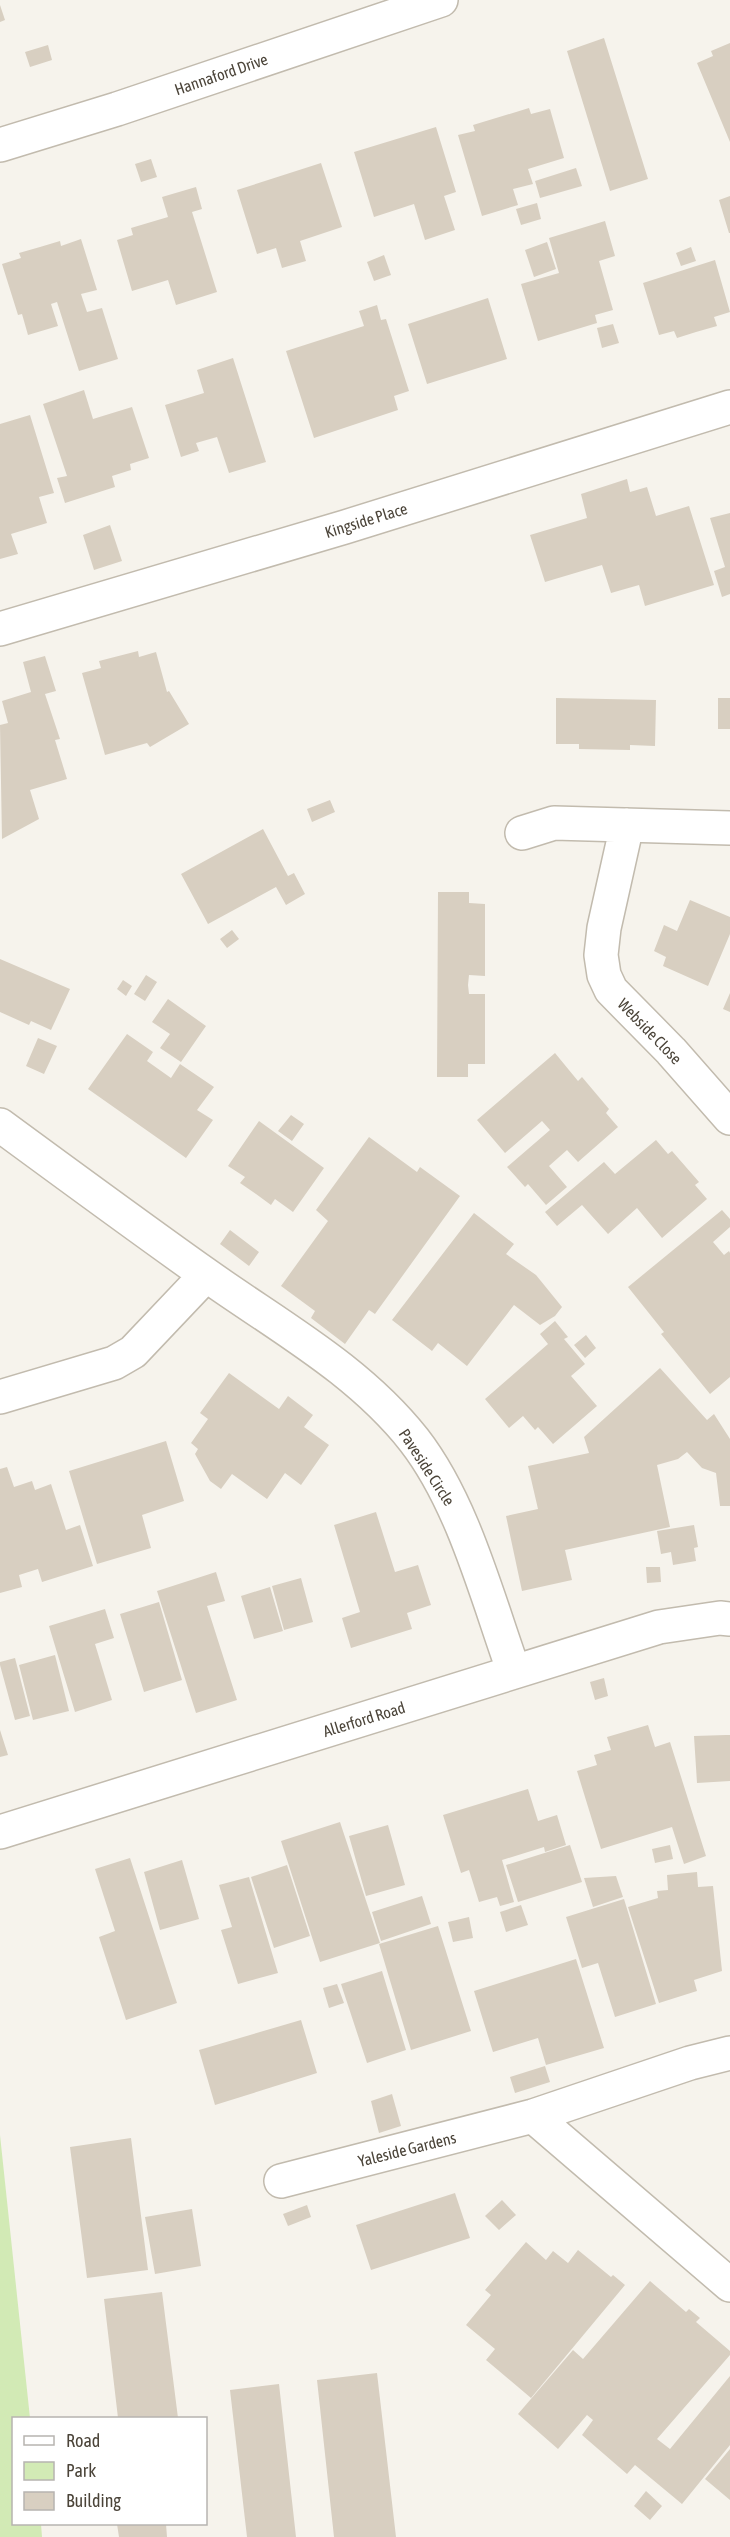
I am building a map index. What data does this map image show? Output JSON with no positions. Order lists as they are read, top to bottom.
{
  "streets": {
    "street": [
      "Hannaford Drive",
      "Kingside Place",
      "Webside Close",
      "Paveside Circle",
      "Allerford Road",
      "Yaleside Gardens"
    ]
  },
  "crossings": [
    ["Paveside Circle", "Allerford Road"]
  ],
  "legend": ["Road", "Park", "Building"]
}
